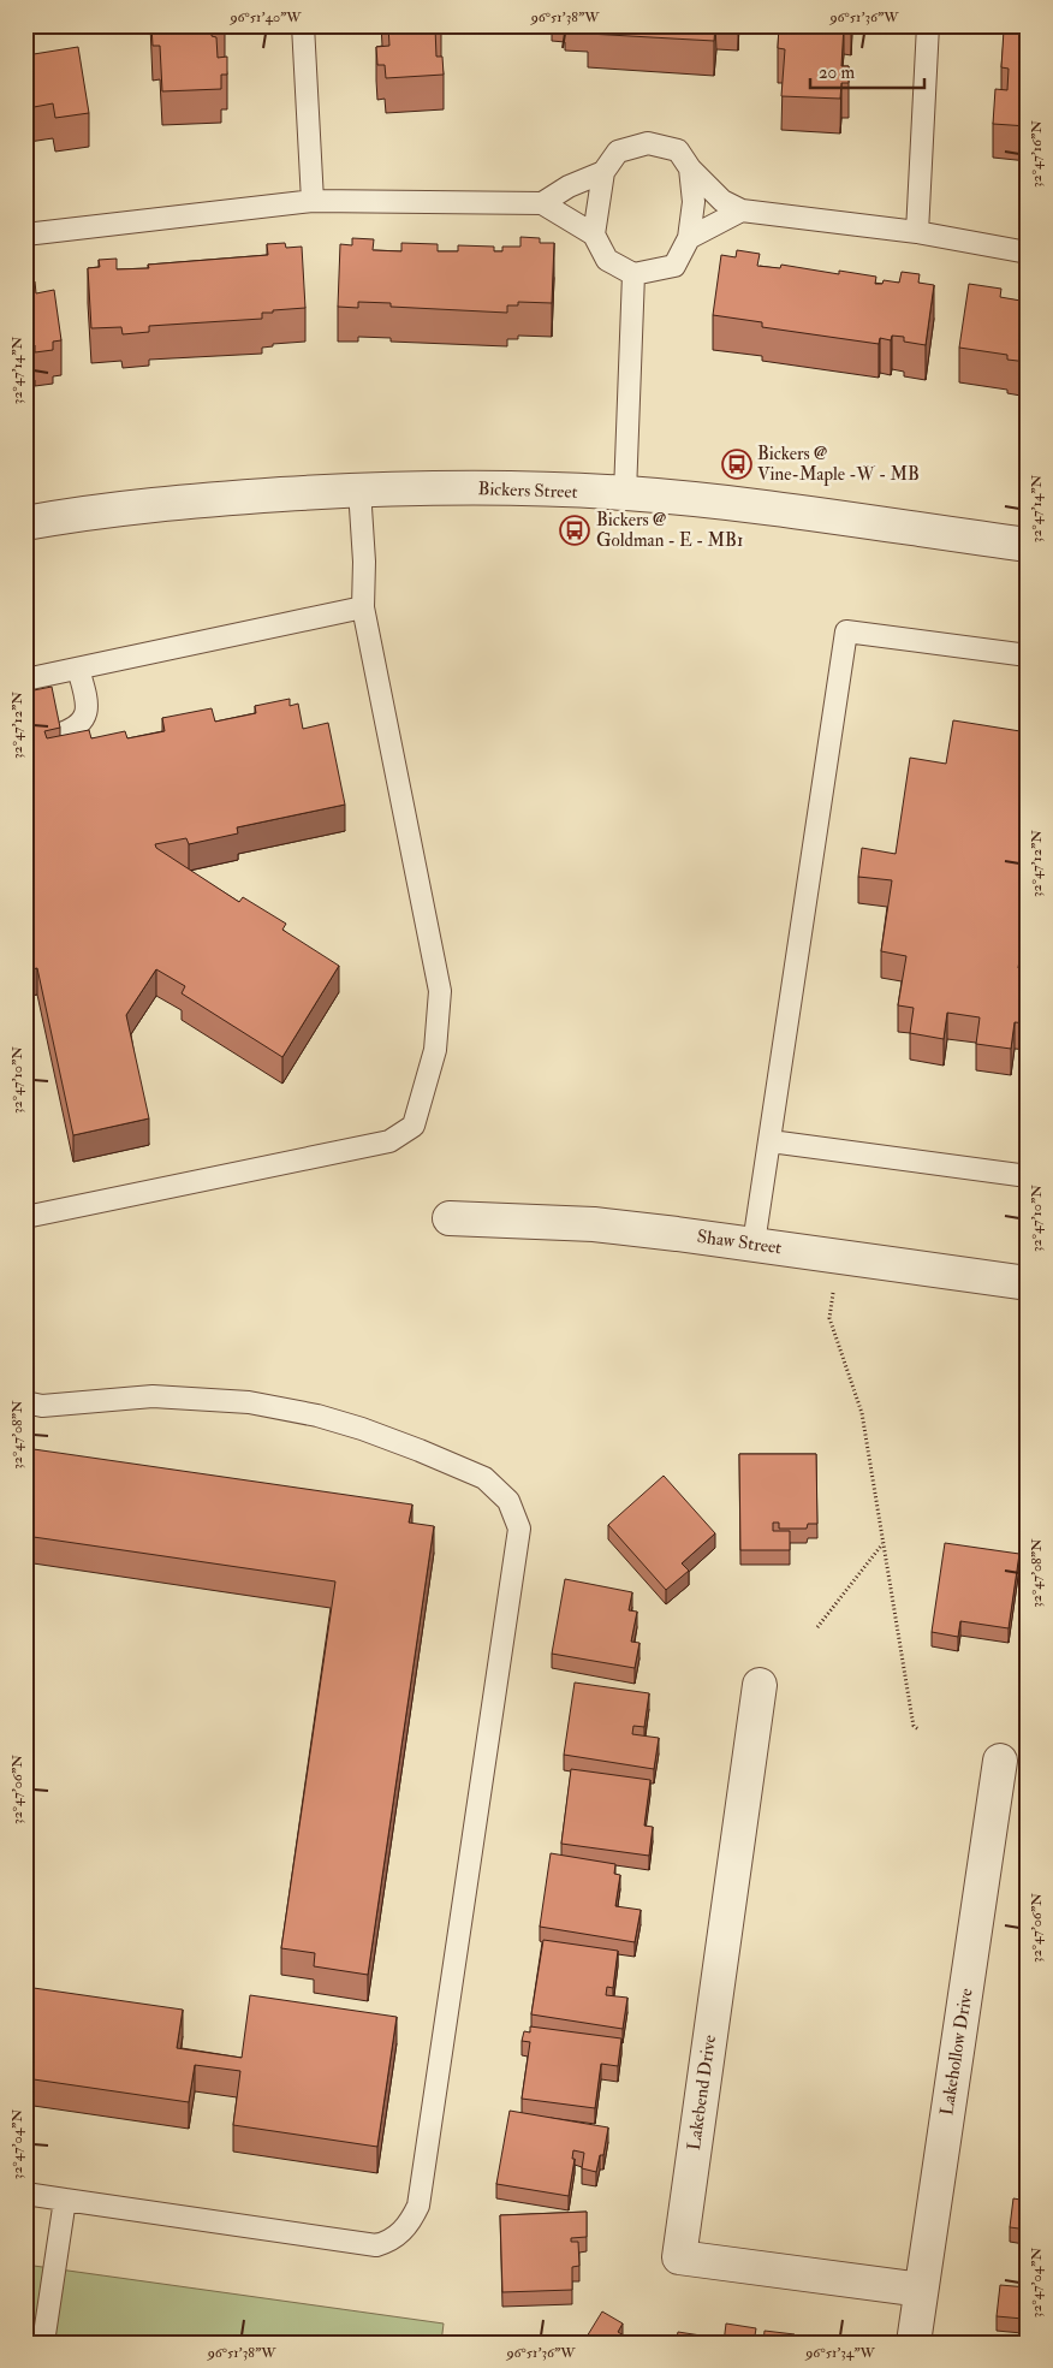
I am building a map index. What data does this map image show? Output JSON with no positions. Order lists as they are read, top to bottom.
{
  "streets": {
    "street": [
      "Bickers Street",
      "Shaw Street",
      "Lakehollow Drive",
      "Lakebend Drive"
    ]
  },
  "crossings": [
    ["Lakehollow Drive", "Lakebend Drive"]
  ],
  "places": {
    "bus stop": ["Bickers @ Vine-Maple -W - MB", "Bickers @ Goldman - E - MB1"]
  },
  "scale_bar": "20 m",
  "coordinates": [
    "96°51'40\"W",
    "96°51'38\"W",
    "96°51'36\"W",
    "32°47'16\"N",
    "32°47'14\"N",
    "32°47'12\"N",
    "32°47'10\"N",
    "32°47'08\"N",
    "32°47'06\"N",
    "32°47'04\"N",
    "96°51'34\"W"
  ]
}
